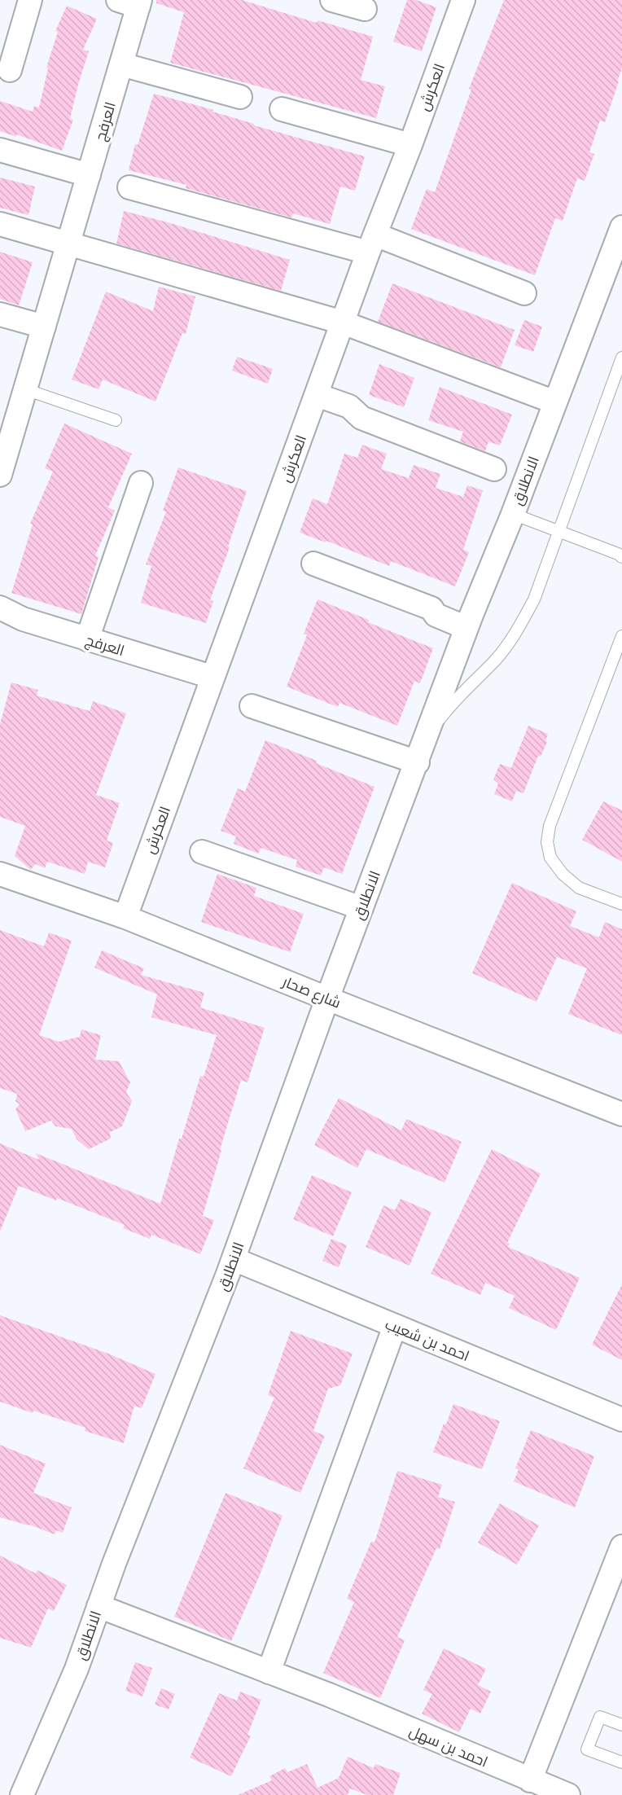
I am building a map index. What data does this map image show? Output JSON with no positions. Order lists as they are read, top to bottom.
{
  "streets": {
    "street": [
      "العكرش",
      "العرفج",
      "الانطلاق",
      "شارع صحار",
      "احمد بن شعيب",
      "احمد بن سهل"
    ]
  },
  "crossings": [
    ["العكرش", "العرفج"],
    ["العكرش", "شارع صحار"],
    ["الانطلاق", "شارع صحار"],
    ["الانطلاق", "احمد بن شعيب"],
    ["الانطلاق", "احمد بن سهل"]
  ]
}
